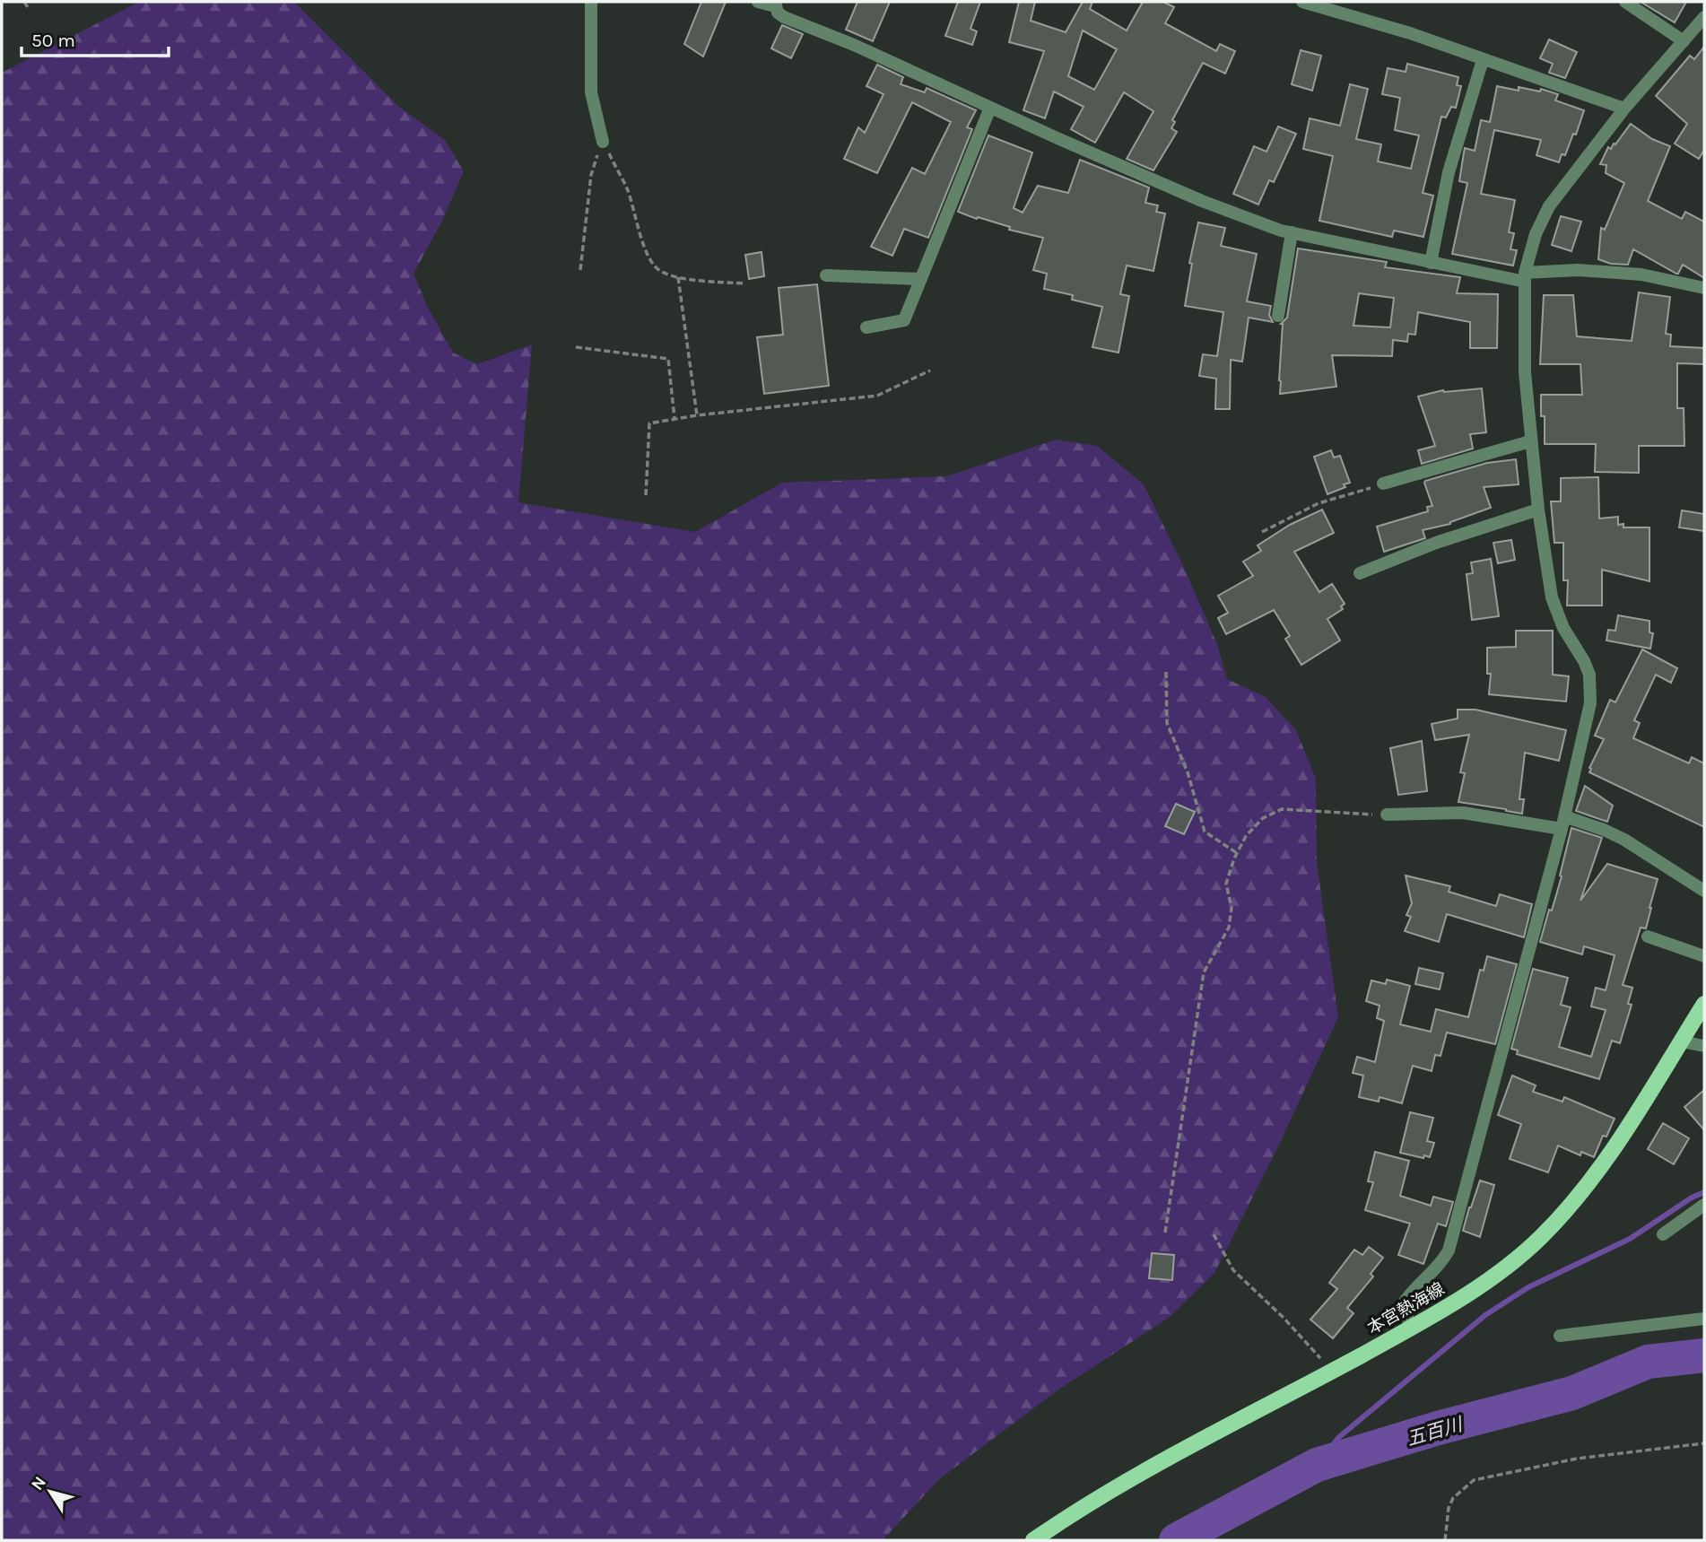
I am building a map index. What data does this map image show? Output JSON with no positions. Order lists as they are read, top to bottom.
{
  "streets": {
    "main road": ["本宮熱海線"]
  },
  "water": ["五百川"],
  "scale_bar": "50 m",
  "north": "top left"
}
